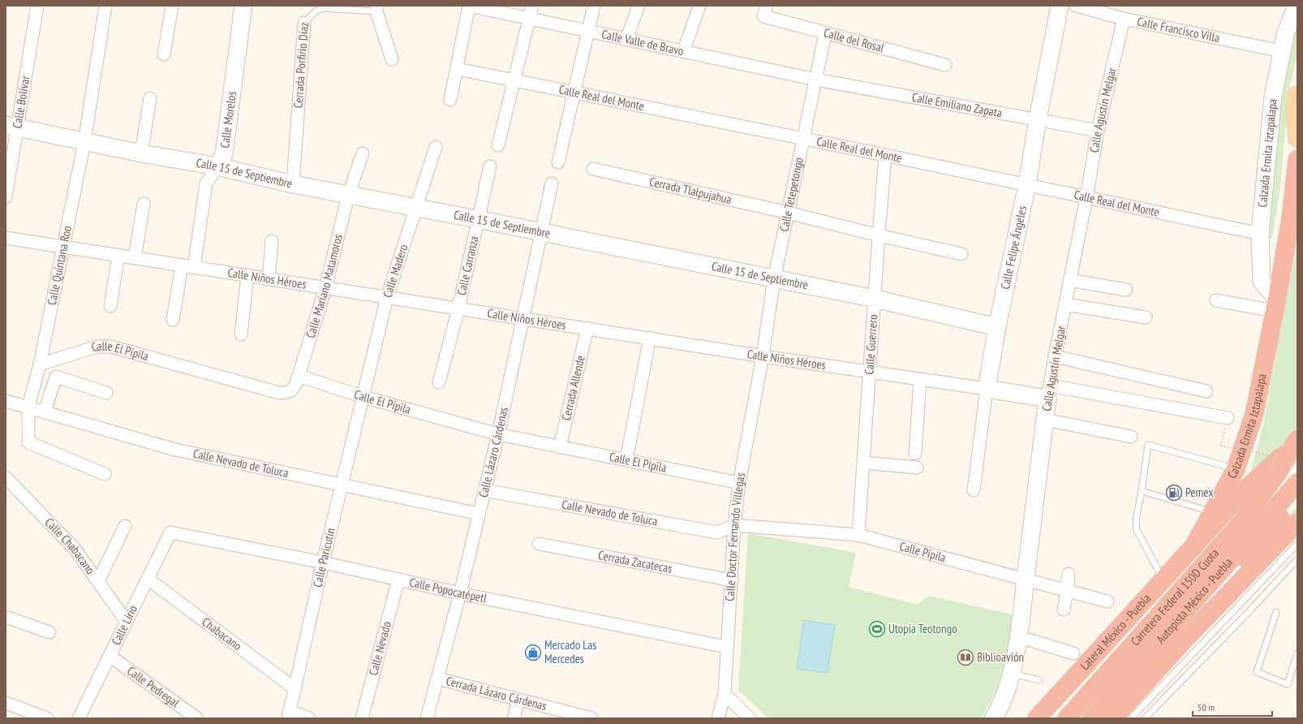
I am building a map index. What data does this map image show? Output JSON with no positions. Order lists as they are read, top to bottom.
{
  "streets": {
    "highway": [
      "Calzada Ermita Iztapalapa",
      "Carretera Federal 150D Cuota",
      "Autopista México - Puebla",
      "Lateral México - Puebla"
    ],
    "street": [
      "Calle Francisco Villa",
      "Calle del Rosal",
      "Calle Valle de Bravo",
      "Cerrada Porfirio Díaz",
      "Calle Real del Monte",
      "Calle Bolívar",
      "Calle Emiliano Zapata",
      "Calle Agustín Melgar",
      "Calle Morelos",
      "Calle 15 de Septiembre",
      "Cerrada Tlalpujahua",
      "Calle Tetepetongo",
      "Calle Felipe Ángeles",
      "Calle Quintana Roo",
      "Calle Carranza",
      "Calle Madero",
      "Calle Niños Héroes",
      "Calle Mariano Matamoros",
      "Calle Guerrero",
      "Calle El Pípila",
      "Cerrada Allende",
      "Calle Lázaro Cárdenas",
      "Calle Nevado de Toluca",
      "Calle Doctor Fernando Villegas",
      "Calle Chabacano",
      "Calle Pípila",
      "Calle Paricutín",
      "Cerrada Zacatecas",
      "Calle Popocatépetl",
      "Calle Lirio",
      "Chabacano",
      "Calle Nevado",
      "Calle Pedregal",
      "Cerrada Lázaro Cárdenas"
    ]
  },
  "crossings": [
    ["Calle Francisco Villa", "Calle Agustín Melgar"],
    ["Calle Francisco Villa", "Calzada Ermita Iztapalapa"],
    ["Calle del Rosal", "Calle Tetepetongo"],
    ["Calle Valle de Bravo", "Calle Emiliano Zapata"],
    ["Calle Valle de Bravo", "Calle Tetepetongo"],
    ["Cerrada Porfirio Díaz", "Calle 15 de Septiembre"],
    ["Calle Real del Monte", "Calle Agustín Melgar"],
    ["Calle Real del Monte", "Calzada Ermita Iztapalapa"],
    ["Calle Real del Monte", "Calle Tetepetongo"],
    ["Calle Real del Monte", "Calle Felipe Ángeles"],
    ["Calle Real del Monte", "Calle Guerrero"],
    ["Calle Bolívar", "Calle 15 de Septiembre"],
    ["Calle Emiliano Zapata", "Calle Agustín Melgar"],
    ["Calle Emiliano Zapata", "Calle Tetepetongo"],
    ["Calle Emiliano Zapata", "Calle Felipe Ángeles"],
    ["Calle Agustín Melgar", "Calle Niños Héroes"],
    ["Calle Agustín Melgar", "Calle Pípila"],
    ["Calle Morelos", "Calle 15 de Septiembre"],
    ["Calle Morelos", "Calle Niños Héroes"],
    ["Calzada Ermita Iztapalapa", "Lateral México - Puebla"],
    ["Calle 15 de Septiembre", "Calle Tetepetongo"],
    ["Calle 15 de Septiembre", "Calle Felipe Ángeles"],
    ["Calle 15 de Septiembre", "Calle Quintana Roo"],
    ["Calle 15 de Septiembre", "Calle Carranza"],
    ["Calle 15 de Septiembre", "Calle Madero"],
    ["Calle 15 de Septiembre", "Calle Mariano Matamoros"],
    ["Calle 15 de Septiembre", "Calle Guerrero"],
    ["Calle 15 de Septiembre", "Calle Lázaro Cárdenas"],
    ["Cerrada Tlalpujahua", "Calle Tetepetongo"],
    ["Cerrada Tlalpujahua", "Calle Guerrero"],
    ["Calle Tetepetongo", "Calle Niños Héroes"],
    ["Calle Tetepetongo", "Calle Doctor Fernando Villegas"],
    ["Calle Felipe Ángeles", "Calle Niños Héroes"],
    ["Calle Quintana Roo", "Calle Niños Héroes"],
    ["Calle Quintana Roo", "Calle El Pípila"],
    ["Calle Quintana Roo", "Calle Nevado de Toluca"],
    ["Calle Carranza", "Calle Niños Héroes"],
    ["Calle Madero", "Calle Niños Héroes"],
    ["Calle Madero", "Calle El Pípila"],
    ["Calle Madero", "Calle Paricutín"],
    ["Calle Niños Héroes", "Calle Mariano Matamoros"],
    ["Calle Niños Héroes", "Calle Guerrero"],
    ["Calle Niños Héroes", "Cerrada Allende"],
    ["Calle Niños Héroes", "Calle Lázaro Cárdenas"],
    ["Calle Niños Héroes", "Calle Doctor Fernando Villegas"],
    ["Calle Mariano Matamoros", "Calle El Pípila"],
    ["Calle Guerrero", "Calle Pípila"],
    ["Calle El Pípila", "Cerrada Allende"],
    ["Calle El Pípila", "Calle Lázaro Cárdenas"],
    ["Calle El Pípila", "Calle Doctor Fernando Villegas"],
    ["Calle El Pípila", "Calle Paricutín"],
    ["Calle Lázaro Cárdenas", "Calle Nevado de Toluca"],
    ["Calle Lázaro Cárdenas", "Calle Popocatépetl"],
    ["Calle Lázaro Cárdenas", "Cerrada Lázaro Cárdenas"],
    ["Calle Nevado de Toluca", "Calle Doctor Fernando Villegas"],
    ["Calle Nevado de Toluca", "Calle Pípila"],
    ["Calle Nevado de Toluca", "Calle Paricutín"],
    ["Calle Doctor Fernando Villegas", "Calle Pípila"],
    ["Calle Doctor Fernando Villegas", "Cerrada Zacatecas"],
    ["Calle Doctor Fernando Villegas", "Calle Popocatépetl"],
    ["Calle Chabacano", "Calle Lirio"],
    ["Calle Paricutín", "Calle Popocatépetl"],
    ["Calle Paricutín", "Chabacano"],
    ["Calle Popocatépetl", "Calle Lirio"],
    ["Calle Popocatépetl", "Calle Nevado"],
    ["Calle Lirio", "Chabacano"],
    ["Calle Lirio", "Calle Pedregal"]
  ],
  "places": {
    "fuel station": ["Pemex"],
    "sports": ["Utopía Teotongo"],
    "shop": ["Mercado Las Mercedes"],
    "library": ["Biblioavión"]
  },
  "scale_bar": "50 m"
}
